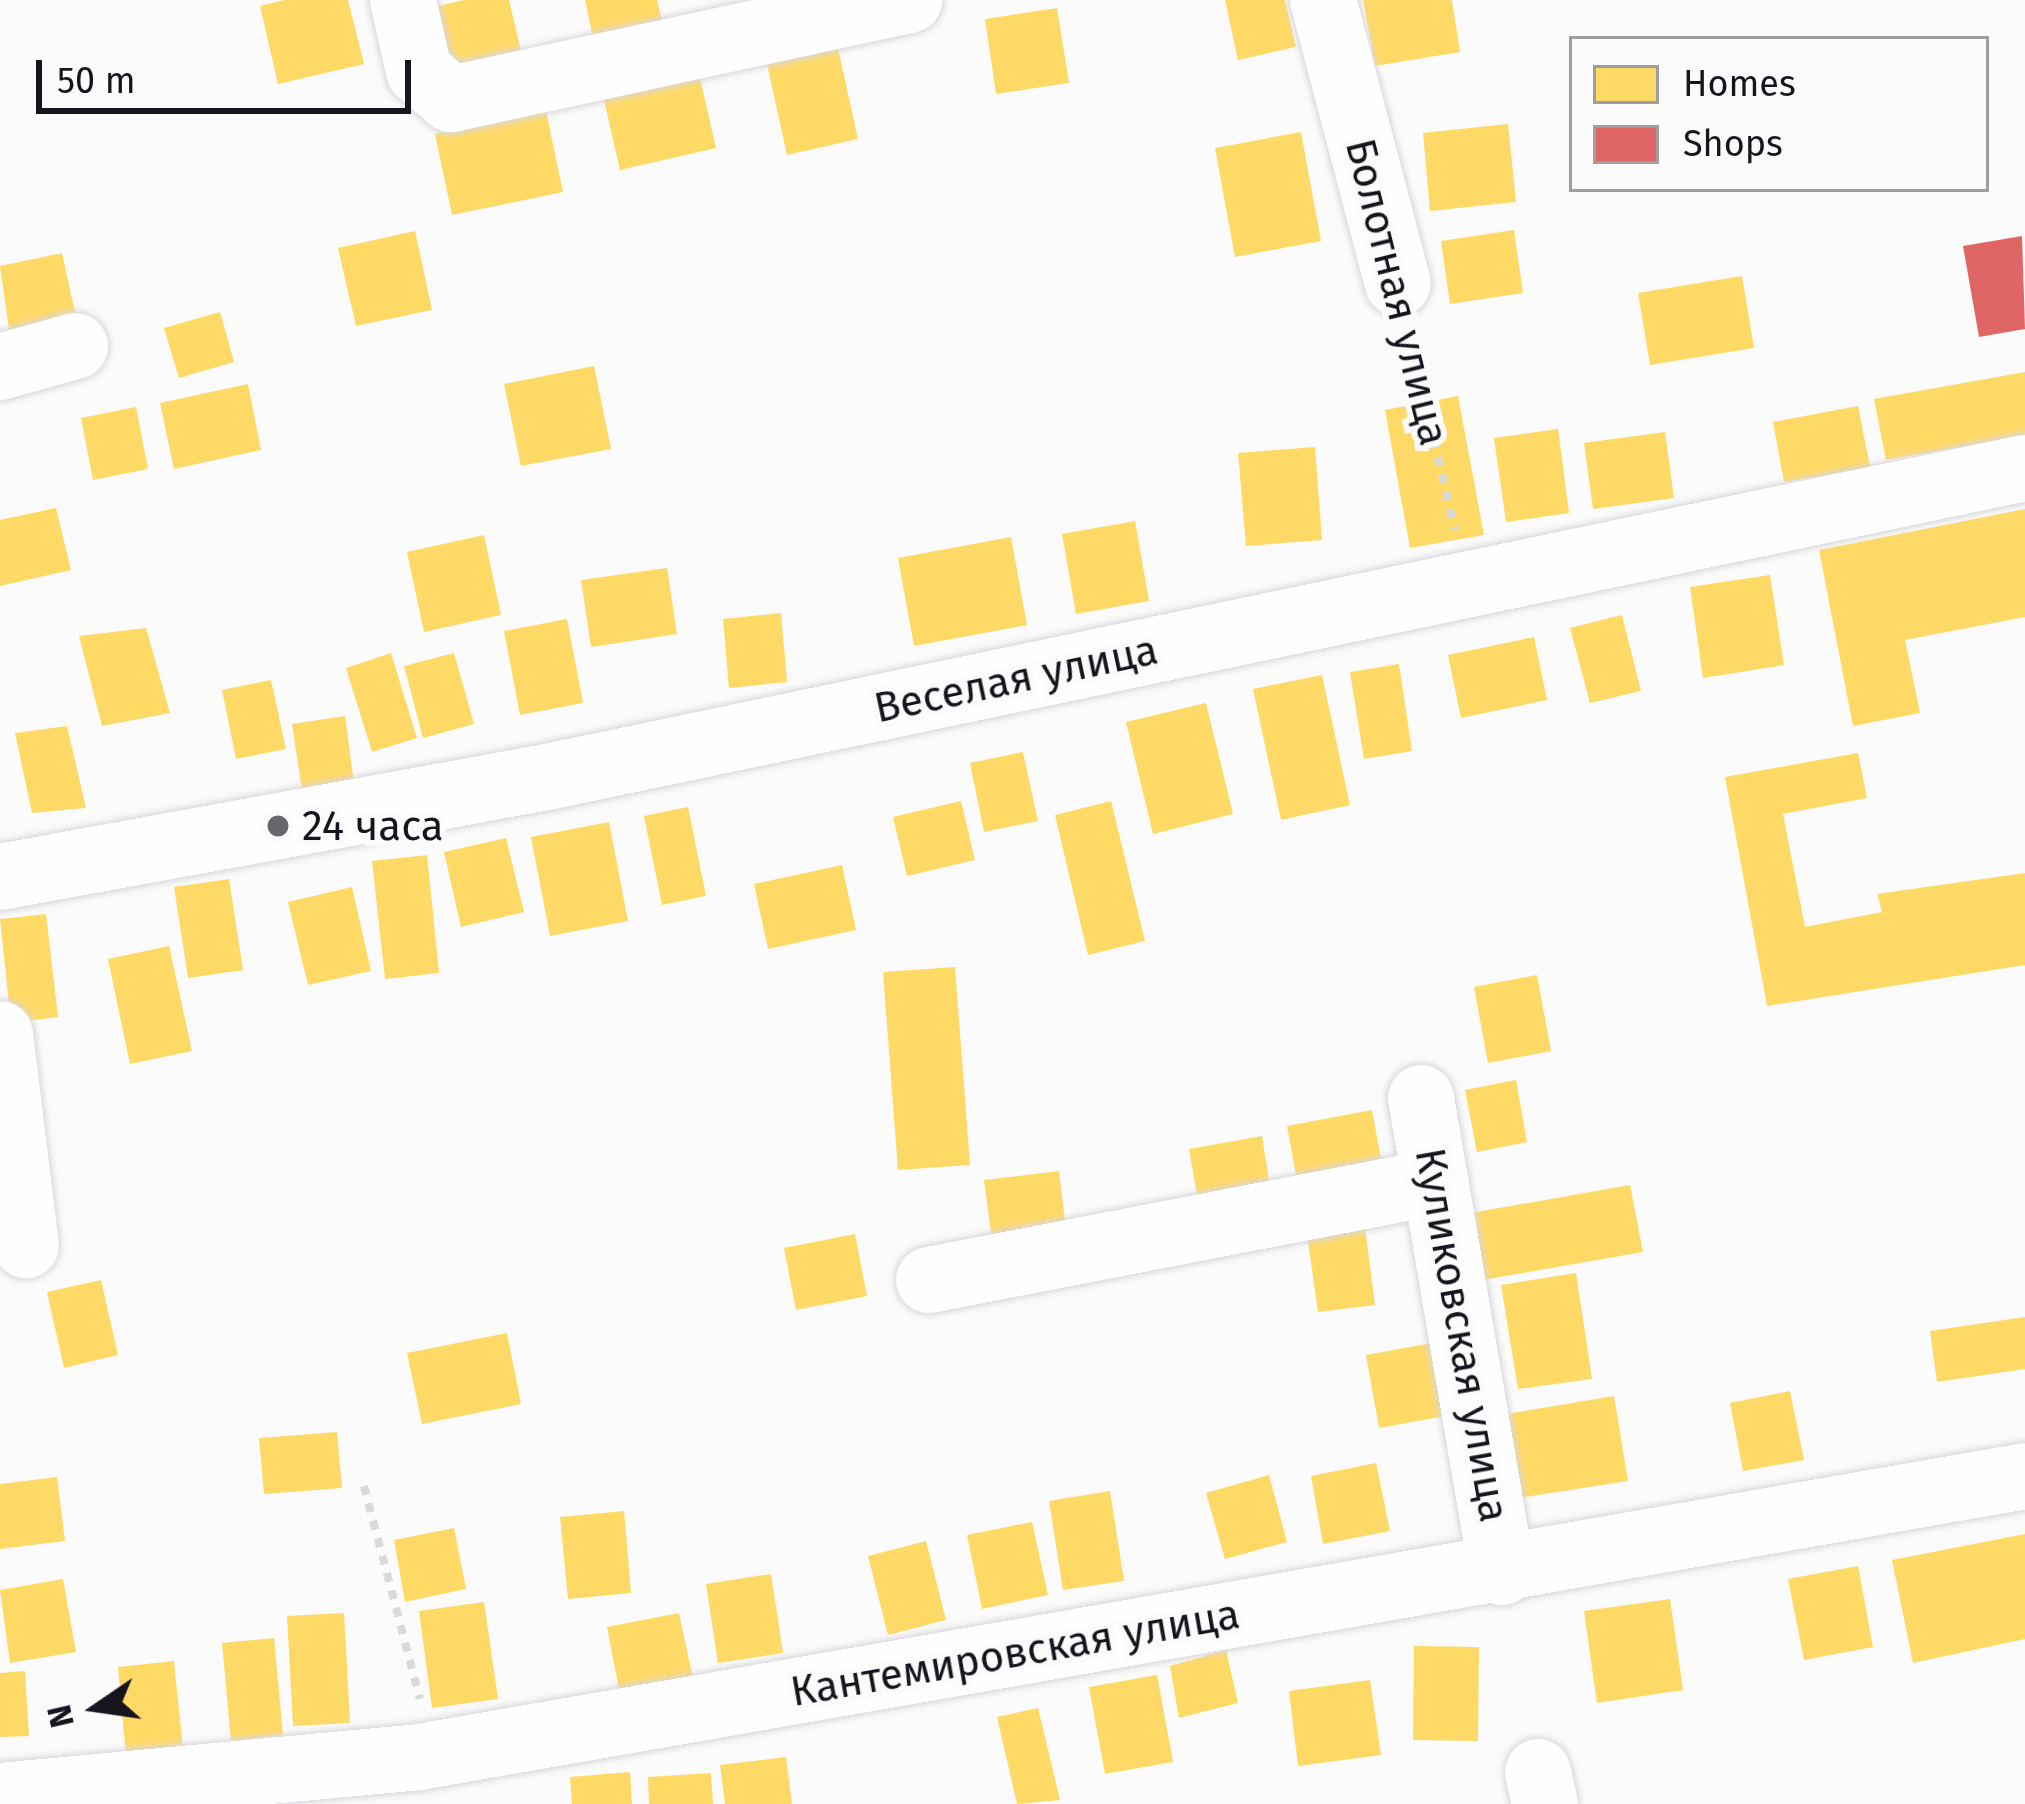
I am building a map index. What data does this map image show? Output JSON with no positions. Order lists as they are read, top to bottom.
{
  "streets": {
    "street": [
      "Болотная улица",
      "Веселая улица",
      "Куликовская улица",
      "Кантемировская улица"
    ]
  },
  "crossings": [
    ["Болотная улица", "Веселая улица"],
    ["Куликовская улица", "Кантемировская улица"]
  ],
  "places": ["24 часа"],
  "legend": ["Homes", "Shops"],
  "scale_bar": "50 m",
  "north": "left"
}
